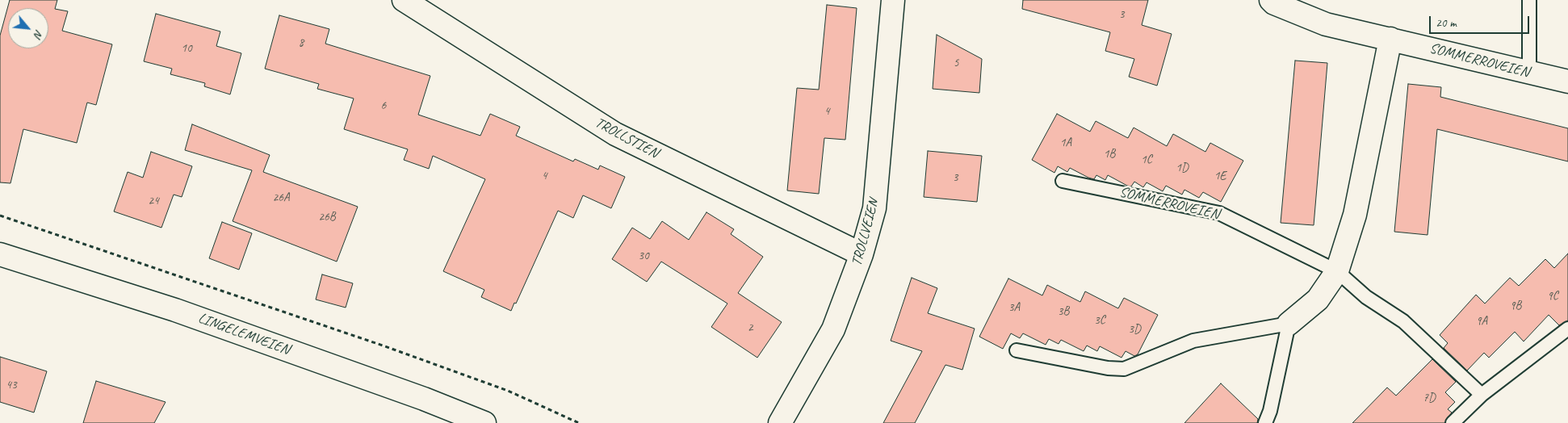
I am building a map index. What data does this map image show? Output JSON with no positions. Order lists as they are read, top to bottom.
{
  "streets": {
    "street": [
      "SOMMERROVEIEN",
      "TROLLSTIEN",
      "TROLLVEIEN",
      "LINGELEMVEIEN"
    ]
  },
  "crossings": [
    ["TROLLSTIEN", "TROLLVEIEN"]
  ],
  "house_numbers": [
    "3",
    "8",
    "10",
    "5",
    "6",
    "4",
    "1A",
    "1B",
    "1C",
    "1D",
    "4",
    "1E",
    "3",
    "26A",
    "24",
    "26B",
    "30",
    "9C",
    "9B",
    "3A",
    "3B",
    "3C",
    "9A",
    "2",
    "3D",
    "43",
    "7D"
  ],
  "scale_bar": "20 m",
  "north": "bottom right"
}
